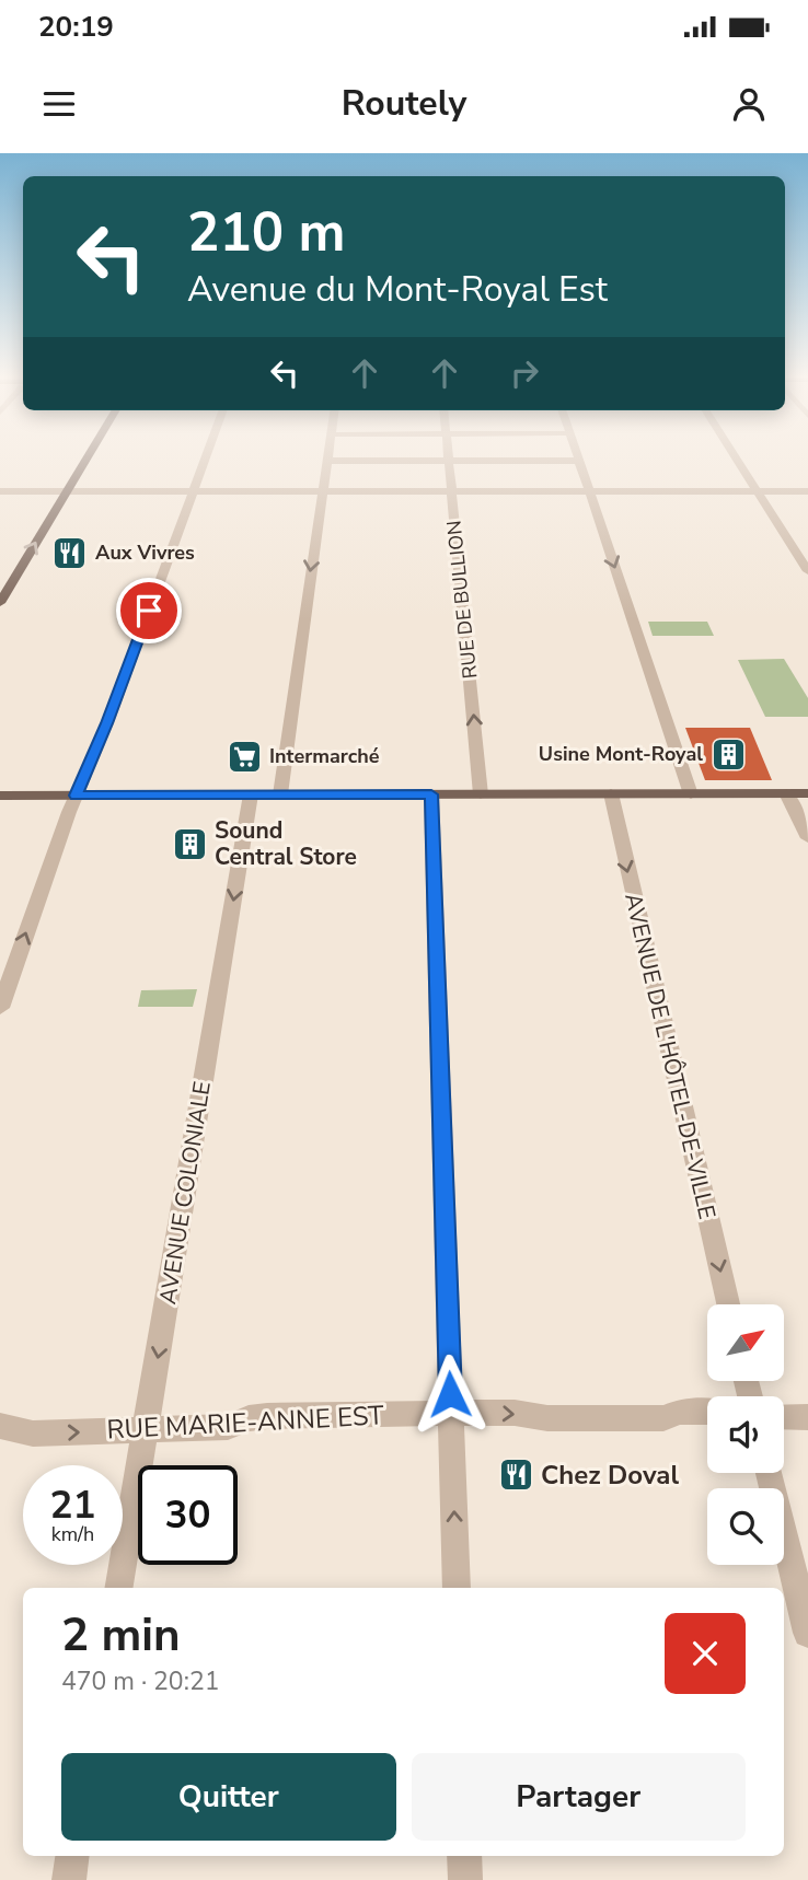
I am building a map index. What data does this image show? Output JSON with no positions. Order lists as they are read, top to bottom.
{
  "streets": {
    "street": [
      "RUE DE BULLION",
      "AVENUE DE L'HÔTEL-DE-VILLE",
      "AVENUE COLONIALE",
      "RUE MARIE-ANNE EST"
    ]
  },
  "crossings": [
    ["AVENUE COLONIALE", "RUE MARIE-ANNE EST"]
  ],
  "one_way": ["AVENUE DE L'HÔTEL-DE-VILLE", "AVENUE COLONIALE", "RUE MARIE-ANNE EST"],
  "places": {
    "restaurant": ["Aux Vivres", "Chez Doval"],
    "building": ["Usine Mont-Royal", "Sound Central Store"],
    "supermarket": ["Intermarché"]
  },
  "north": "top right",
  "page": {
    "status": "20:19",
    "header": "Routely",
    "turn": ["210 m", "Avenue du Mont-Royal Est"],
    "speed": "21 km/h",
    "limit": "30",
    "heading": ["2 min", "470 m · 20:21"],
    "buttons": ["Quitter", "Partager"]
  }
}
